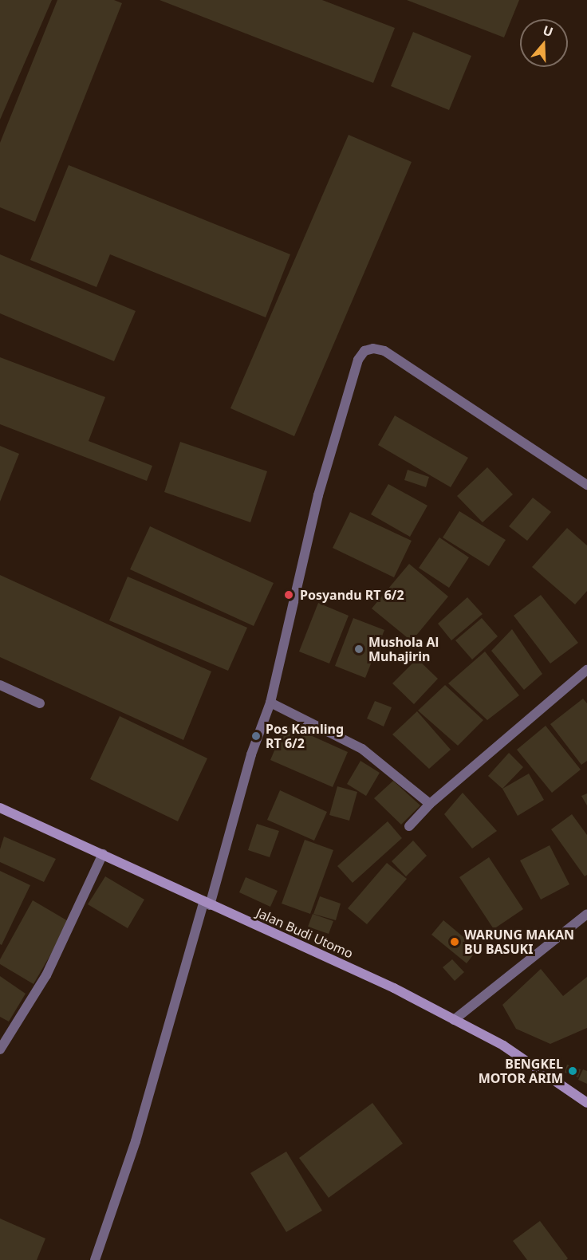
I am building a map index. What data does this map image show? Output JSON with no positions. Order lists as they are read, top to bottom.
{
  "streets": {
    "main road": ["Jalan Budi Utomo"]
  },
  "places": [
    "Posyandu RT 6/2",
    "Mushola Al Muhajirin",
    "Pos Kamling RT 6/2",
    "WARUNG MAKAN BU BASUKI",
    "BENGKEL MOTOR ARIM"
  ],
  "north": "top"
}
